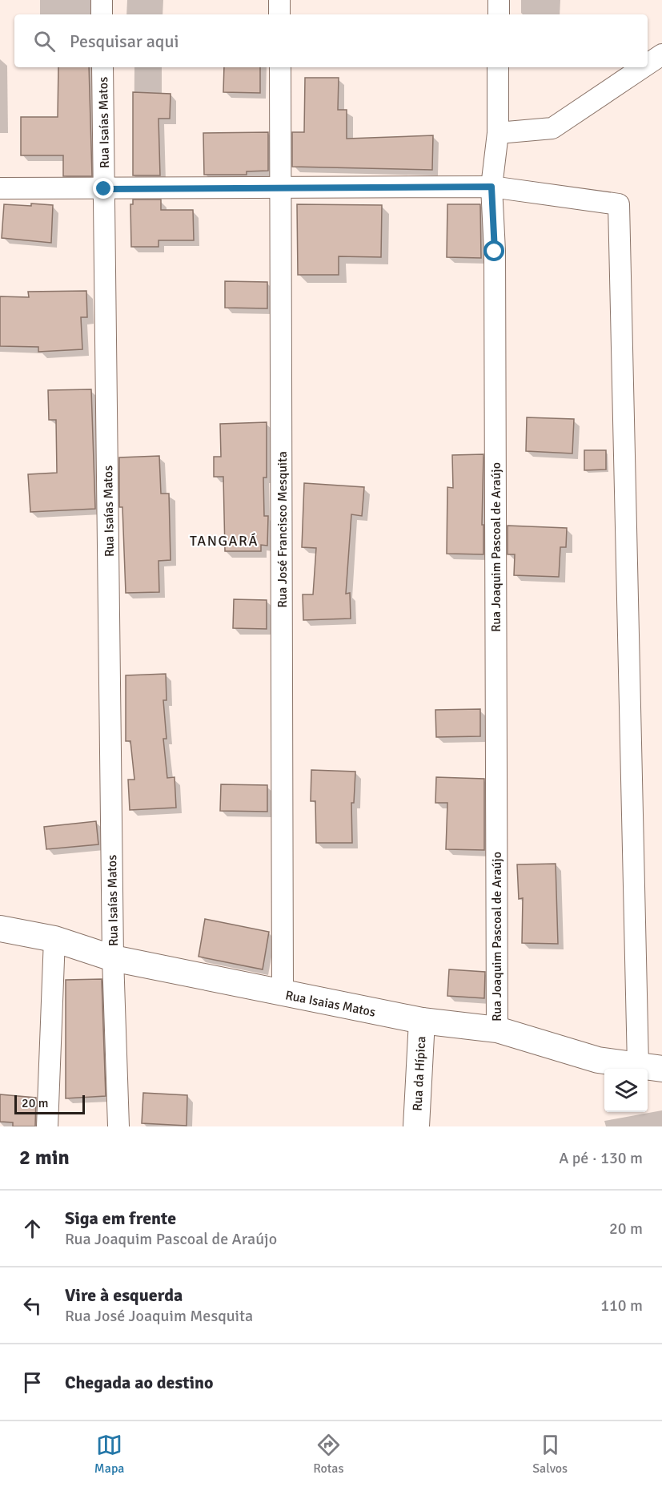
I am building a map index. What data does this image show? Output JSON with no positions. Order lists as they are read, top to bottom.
{
  "streets": {
    "street": [
      "Rua Isaías Matos",
      "Rua José Francisco Mesquita",
      "Rua Joaquim Pascoal de Araújo",
      "Rua Isaias Matos",
      "Rua da Hípica"
    ]
  },
  "crossings": [
    ["Rua Isaías Matos", "Rua Isaias Matos"],
    ["Rua José Francisco Mesquita", "Rua Isaias Matos"],
    ["Rua Joaquim Pascoal de Araújo", "Rua Isaias Matos"],
    ["Rua Isaias Matos", "Rua da Hípica"]
  ],
  "districts": ["TANGARÁ"],
  "scale_bar": "20 m",
  "page": {
    "search": "Pesquisar aqui",
    "scale": "20 m",
    "heading": ["2 min", "A pé · 130 m"],
    "list": [
      ["Siga em frente", "Rua Joaquim Pascoal de Araújo", "20 m"],
      ["Vire à esquerda", "Rua José Joaquim Mesquita", "110 m"],
      "Chegada ao destino"
    ],
    "nav": ["Mapa", "Rotas", "Salvos"]
  }
}
